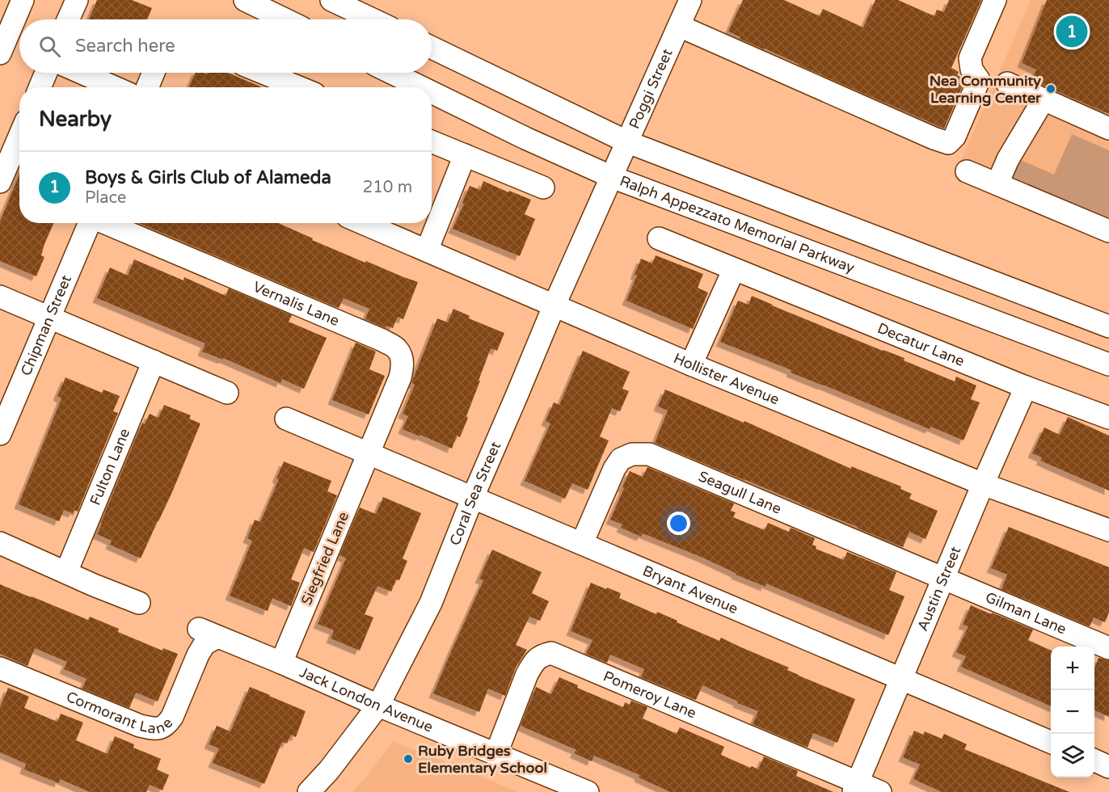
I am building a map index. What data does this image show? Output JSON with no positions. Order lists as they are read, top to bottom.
{
  "streets": {
    "street": [
      "Poggi Street",
      "Ralph Appezzato Memorial Parkway",
      "Vernalis Lane",
      "Chipman Street",
      "Decatur Lane",
      "Hollister Avenue",
      "Fulton Lane",
      "Seagull Lane",
      "Coral Sea Street",
      "Siegfried Lane",
      "Bryant Avenue",
      "Austin Street",
      "Gilman Lane",
      "Pomeroy Lane",
      "Jack London Avenue",
      "Cormorant Lane"
    ]
  },
  "crossings": [
    ["Poggi Street", "Ralph Appezzato Memorial Parkway"],
    ["Poggi Street", "Coral Sea Street"],
    ["Ralph Appezzato Memorial Parkway", "Coral Sea Street"],
    ["Vernalis Lane", "Siegfried Lane"],
    ["Vernalis Lane", "Bryant Avenue"],
    ["Decatur Lane", "Austin Street"],
    ["Hollister Avenue", "Coral Sea Street"],
    ["Hollister Avenue", "Austin Street"],
    ["Seagull Lane", "Bryant Avenue"],
    ["Seagull Lane", "Austin Street"],
    ["Seagull Lane", "Gilman Lane"],
    ["Coral Sea Street", "Bryant Avenue"],
    ["Coral Sea Street", "Jack London Avenue"],
    ["Siegfried Lane", "Bryant Avenue"],
    ["Siegfried Lane", "Jack London Avenue"],
    ["Bryant Avenue", "Austin Street"],
    ["Austin Street", "Gilman Lane"],
    ["Austin Street", "Pomeroy Lane"],
    ["Pomeroy Lane", "Jack London Avenue"],
    ["Jack London Avenue", "Cormorant Lane"]
  ],
  "places": ["Nea Community Learning Center", "Ruby Bridges Elementary School"],
  "page": {
    "pins": "1",
    "search": "Search here",
    "heading": "Nearby",
    "list": [
      {
        "mark": "1",
        "name": "Boys & Girls Club of Alameda",
        "note": "Place",
        "value": "210 m"
      }
    ],
    "map_buttons": ["+", "−"]
  }
}
